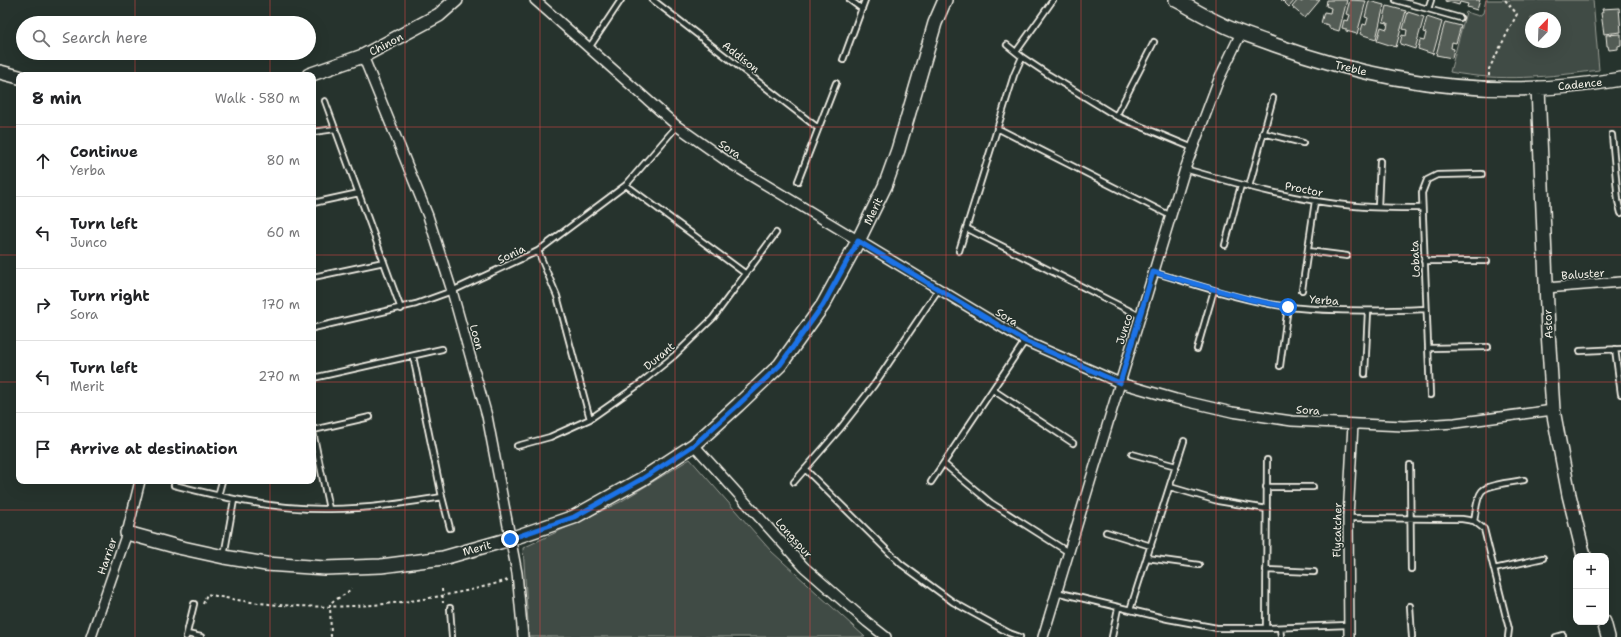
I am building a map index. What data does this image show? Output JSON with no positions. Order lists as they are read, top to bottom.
{
  "streets": {
    "street": [
      "Chinon",
      "Treble",
      "Cadence",
      "Sora",
      "Merit",
      "Baluster",
      "Astor",
      "Junco",
      "Loon",
      "Flycatcher",
      "Longspur",
      "Harrier"
    ],
    "lane": [
      "Addison",
      "Proctor",
      "Sonia",
      "Lobata",
      "Yerba",
      "Durant"
    ]
  },
  "crossings": [
    ["Chinon", "Loon"],
    ["Treble", "Cadence"],
    ["Treble", "Astor"],
    ["Treble", "Junco"],
    ["Cadence", "Astor"],
    ["Sora", "Merit"],
    ["Sora", "Sonia"],
    ["Sora", "Astor"],
    ["Sora", "Junco"],
    ["Sora", "Flycatcher"],
    ["Proctor", "Lobata"],
    ["Proctor", "Junco"],
    ["Merit", "Loon"],
    ["Merit", "Longspur"],
    ["Merit", "Harrier"],
    ["Sonia", "Loon"],
    ["Lobata", "Yerba"],
    ["Baluster", "Astor"],
    ["Yerba", "Junco"]
  ],
  "north": "top right",
  "page": {
    "search": "Search here",
    "heading": ["8 min", "Walk · 580 m"],
    "list": [
      ["Continue", "Yerba", "80 m"],
      ["Turn left", "Junco", "60 m"],
      ["Turn right", "Sora", "170 m"],
      ["Turn left", "Merit", "270 m"],
      "Arrive at destination"
    ],
    "map_buttons": ["+", "−"]
  }
}
